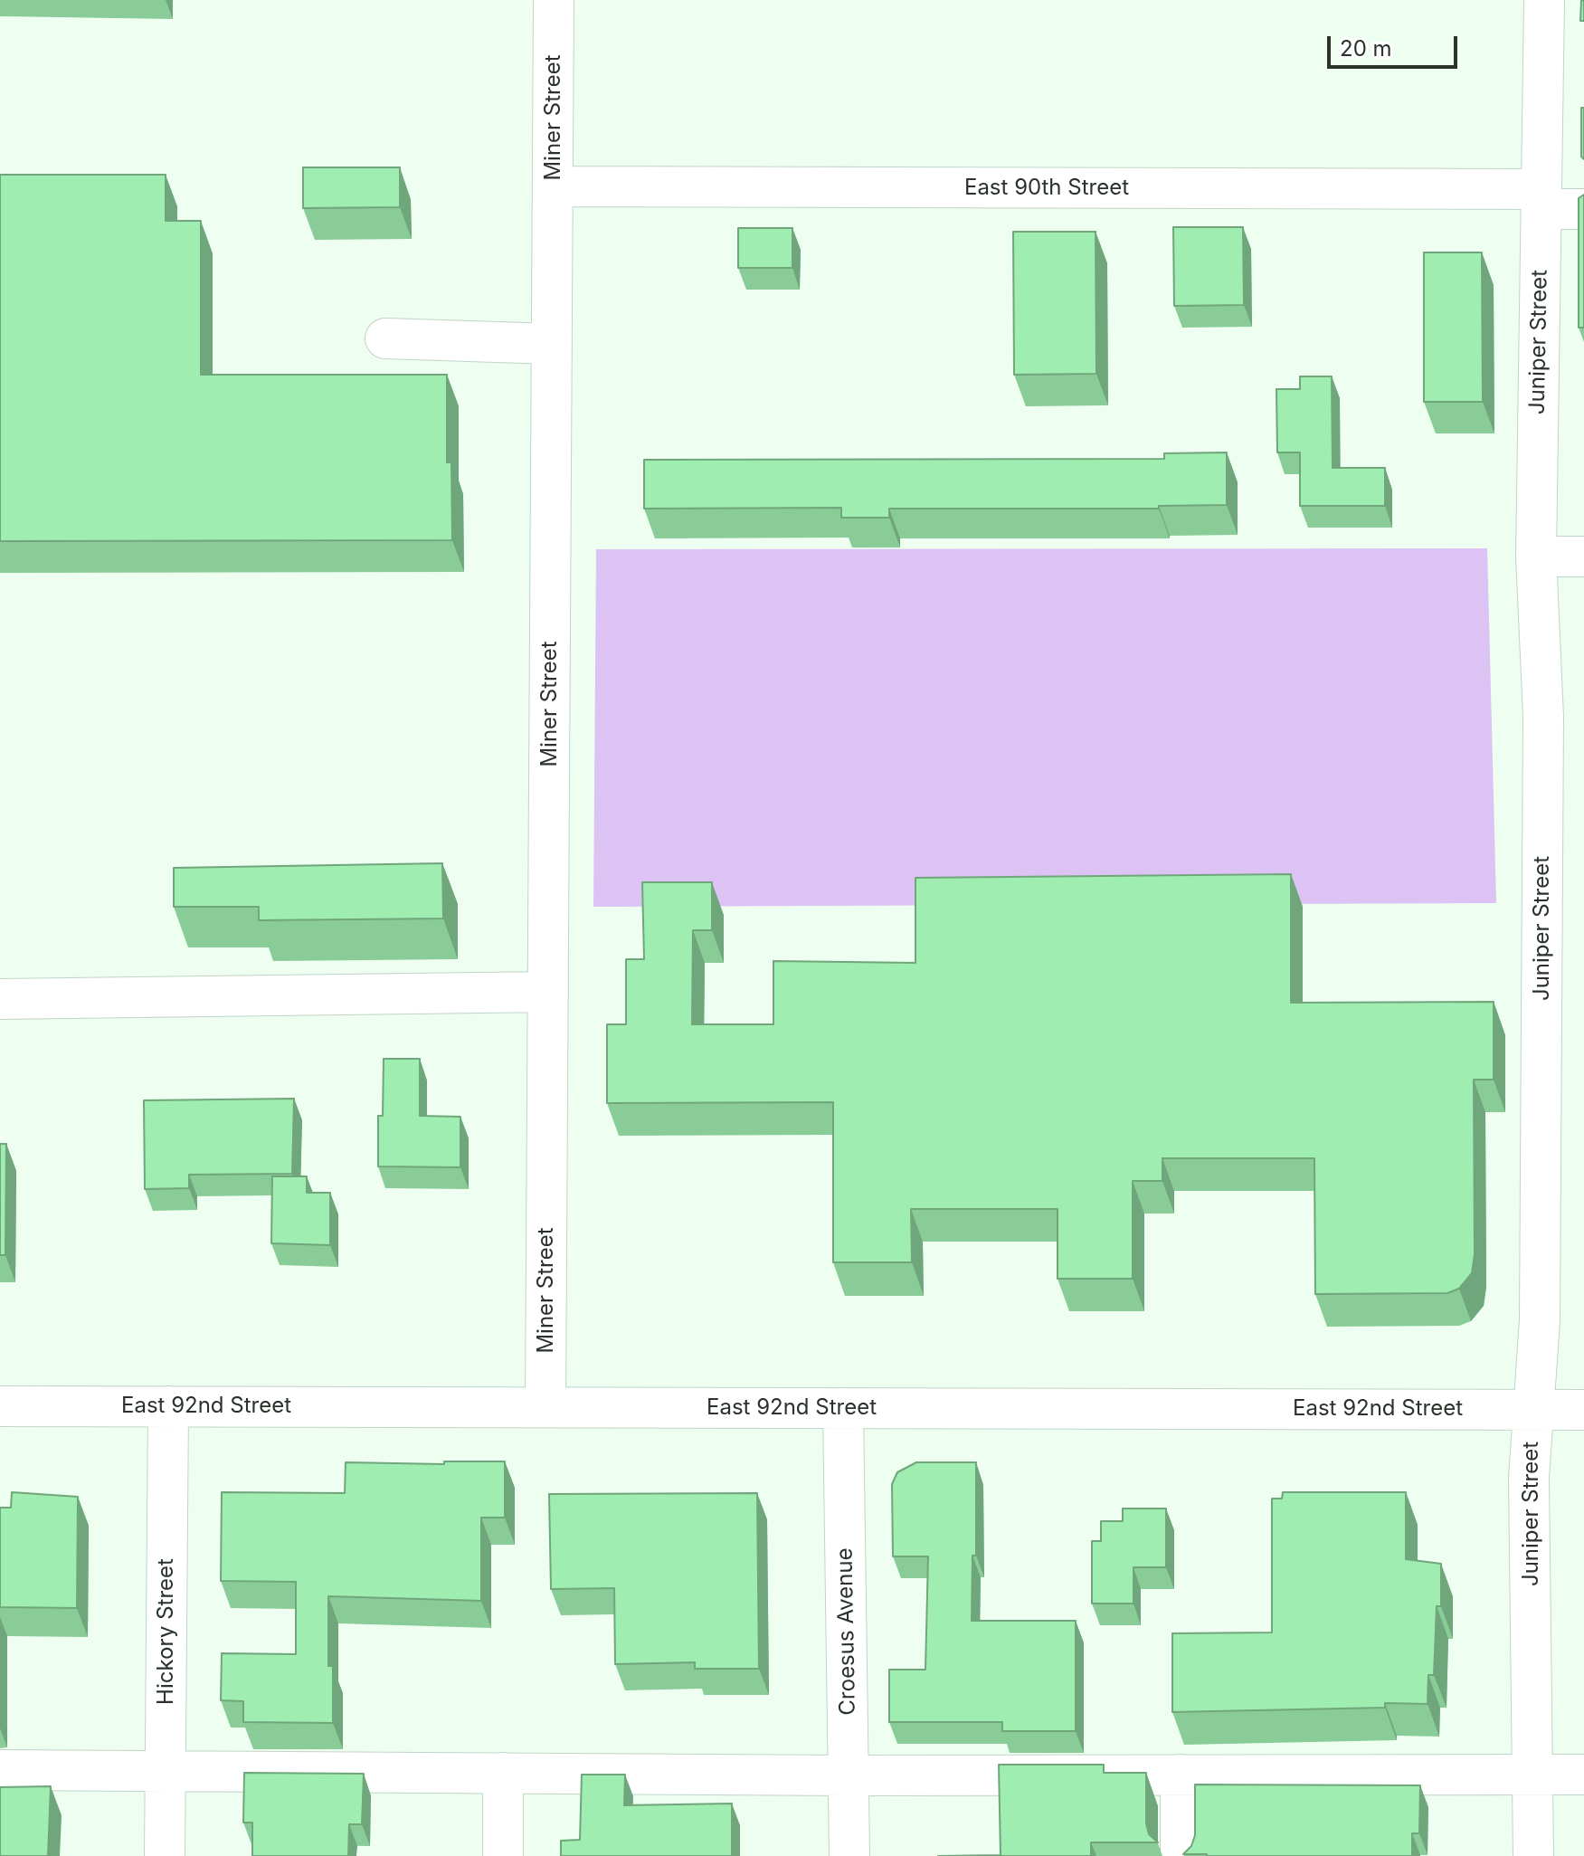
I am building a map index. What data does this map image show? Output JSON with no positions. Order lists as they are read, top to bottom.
{
  "streets": {
    "street": [
      "Miner Street",
      "East 90th Street",
      "Juniper Street",
      "East 92nd Street",
      "Hickory Street",
      "Croesus Avenue"
    ]
  },
  "crossings": [
    ["Miner Street", "East 90th Street"],
    ["Miner Street", "East 92nd Street"],
    ["East 90th Street", "Juniper Street"],
    ["Juniper Street", "East 92nd Street"],
    ["East 92nd Street", "Hickory Street"],
    ["East 92nd Street", "Croesus Avenue"]
  ],
  "scale_bar": "20 m"
}
